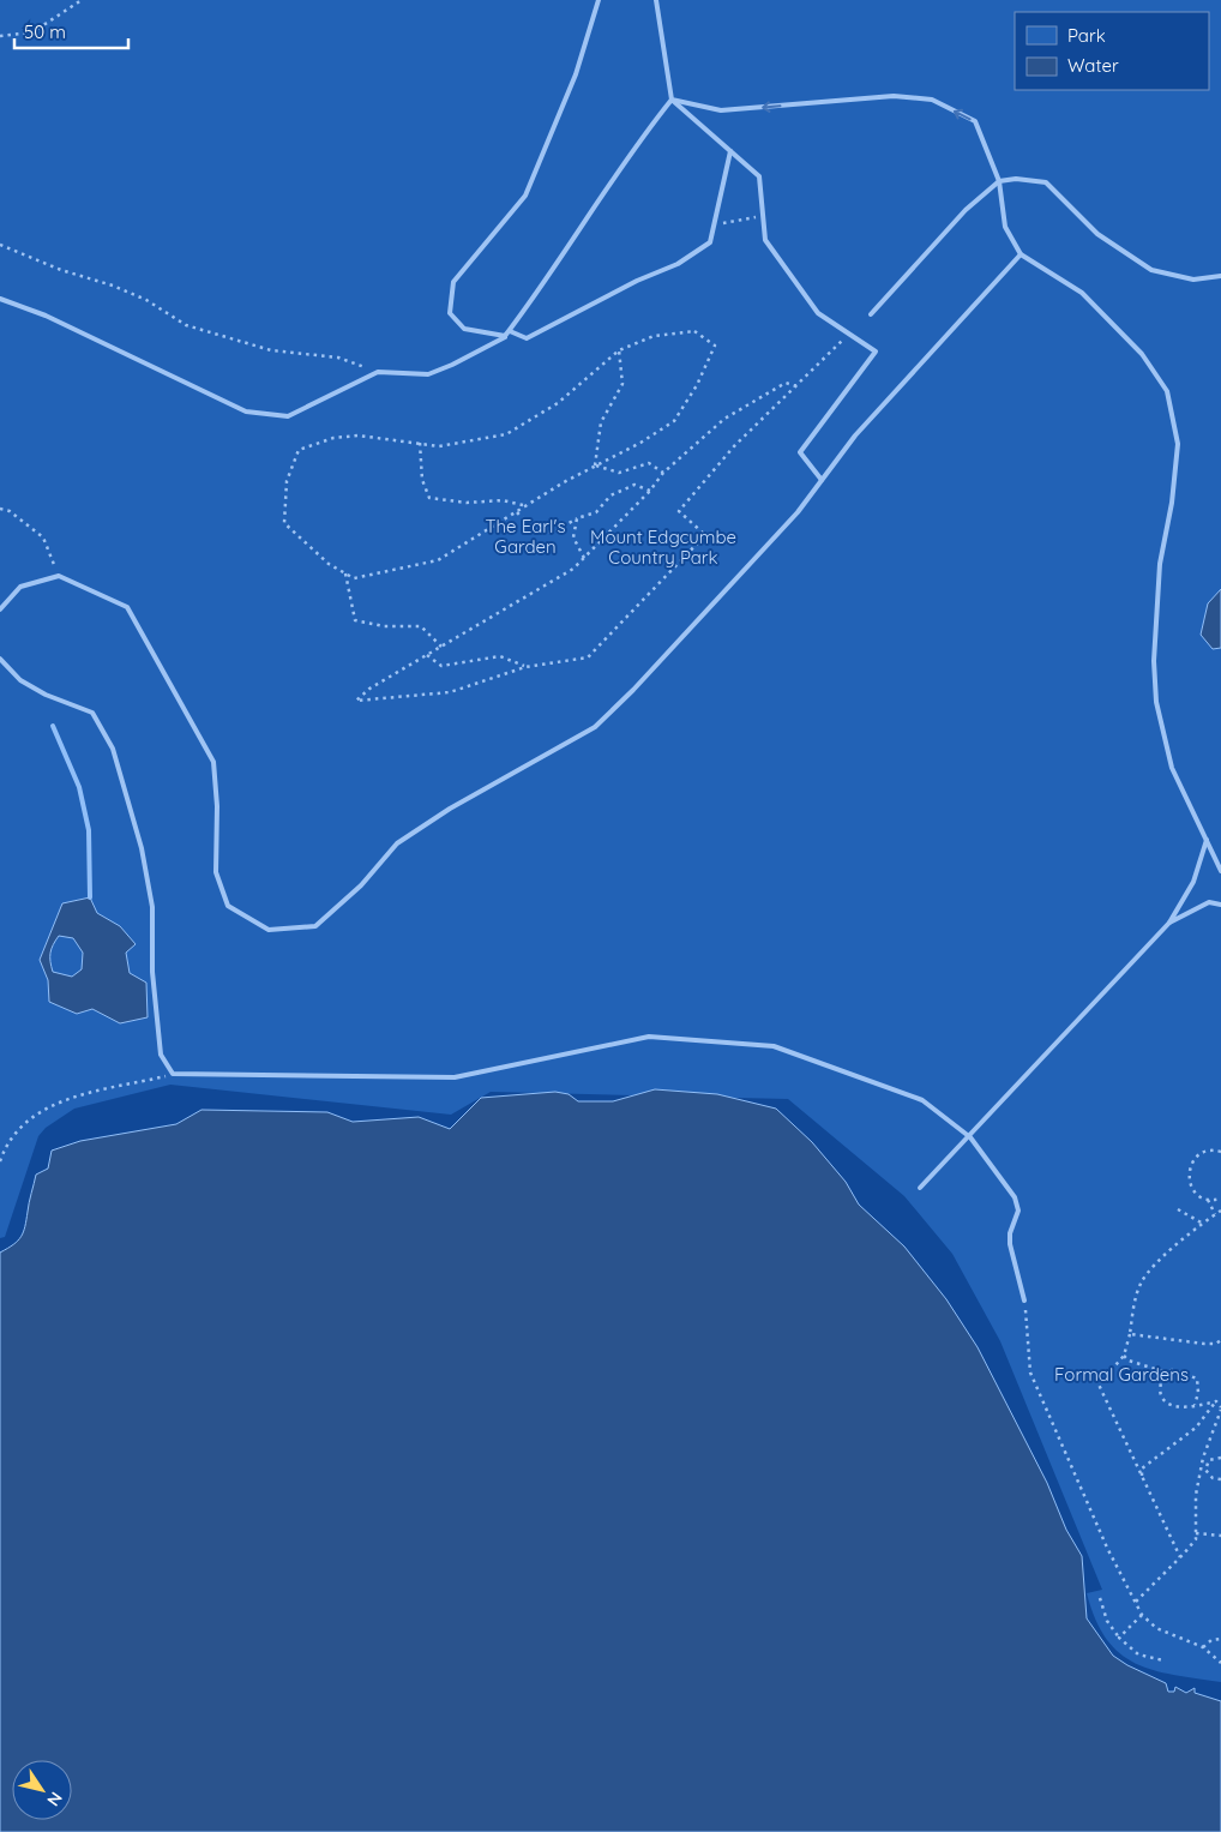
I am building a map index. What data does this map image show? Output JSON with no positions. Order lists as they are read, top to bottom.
{
  "parks": ["The Earl's Garden", "Mount Edgcumbe Country Park", "Formal Gardens"],
  "legend": ["Park", "Water"],
  "scale_bar": "50 m",
  "north": "bottom right"
}
